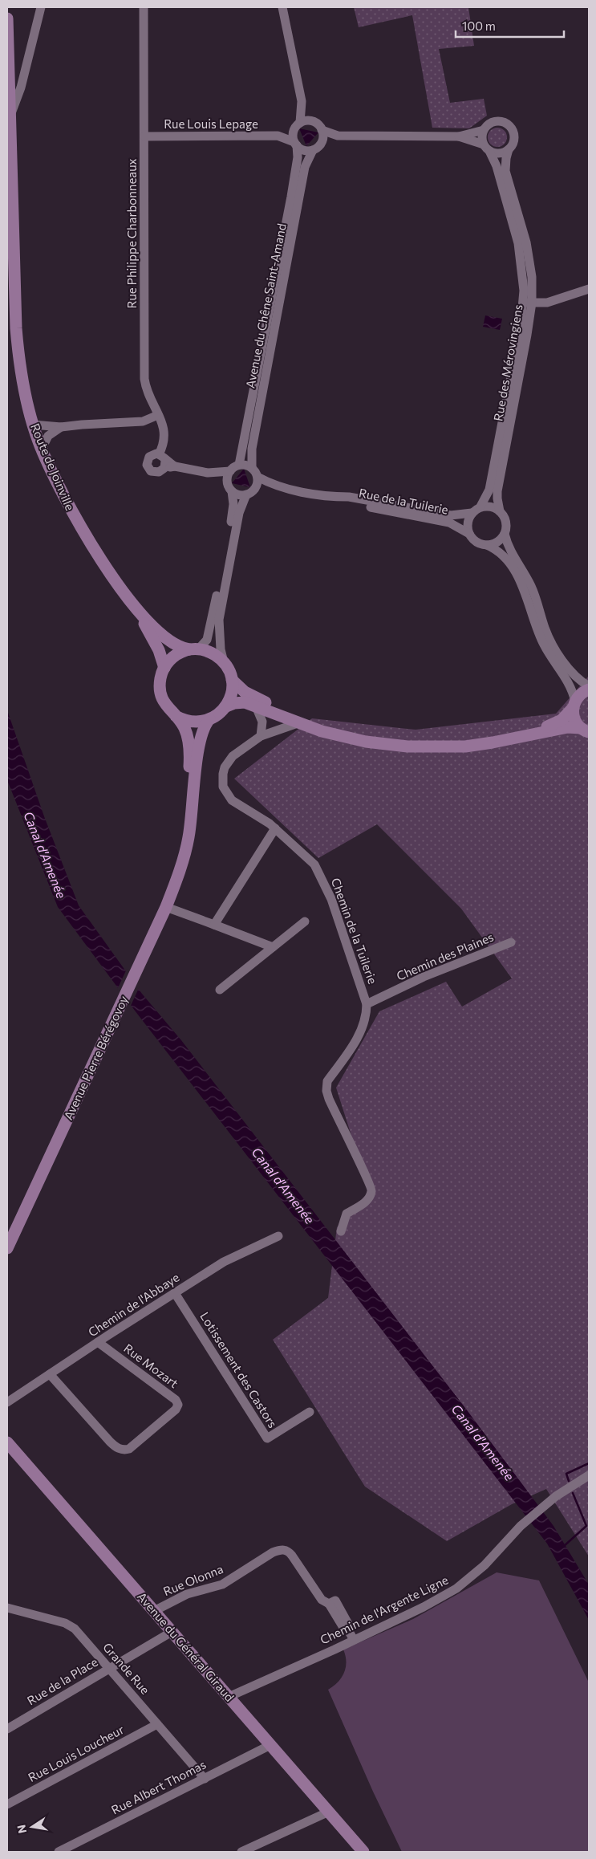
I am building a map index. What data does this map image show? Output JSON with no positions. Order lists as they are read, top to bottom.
{
  "streets": {
    "main road": ["Route de Joinville", "Avenue Pierre Bérégovoy", "Avenue du Général Giraud"],
    "street": [
      "Rue Louis Lepage",
      "Rue Philippe Charbonneaux",
      "Avenue du Chêne Saint-Amand",
      "Rue des Mérovingiens",
      "Rue de la Tuilerie",
      "Chemin de la Tuilerie",
      "Chemin des Plaines",
      "Chemin de l'Abbaye",
      "Rue Mozart",
      "Lotissement des Castors",
      "Rue Olonna",
      "Chemin de l'Argente Ligne",
      "Grande Rue",
      "Rue de la Place",
      "Rue Louis Loucheur",
      "Rue Albert Thomas"
    ]
  },
  "crossings": [
    ["Rue Louis Lepage", "Rue Philippe Charbonneaux"],
    ["Rue Louis Lepage", "Avenue du Chêne Saint-Amand"],
    ["Avenue du Chêne Saint-Amand", "Rue de la Tuilerie"],
    ["Rue des Mérovingiens", "Rue de la Tuilerie"],
    ["Chemin de la Tuilerie", "Chemin des Plaines"],
    ["Chemin de l'Abbaye", "Rue Mozart"],
    ["Chemin de l'Abbaye", "Lotissement des Castors"],
    ["Rue Olonna", "Chemin de l'Argente Ligne"],
    ["Rue Olonna", "Avenue du Général Giraud"],
    ["Chemin de l'Argente Ligne", "Avenue du Général Giraud"],
    ["Avenue du Général Giraud", "Rue de la Place"],
    ["Avenue du Général Giraud", "Rue Albert Thomas"],
    ["Grande Rue", "Rue de la Place"],
    ["Grande Rue", "Rue Louis Loucheur"],
    ["Grande Rue", "Rue Albert Thomas"]
  ],
  "water": ["Canal d'Amenée"],
  "scale_bar": "100 m",
  "north": "left"
}
